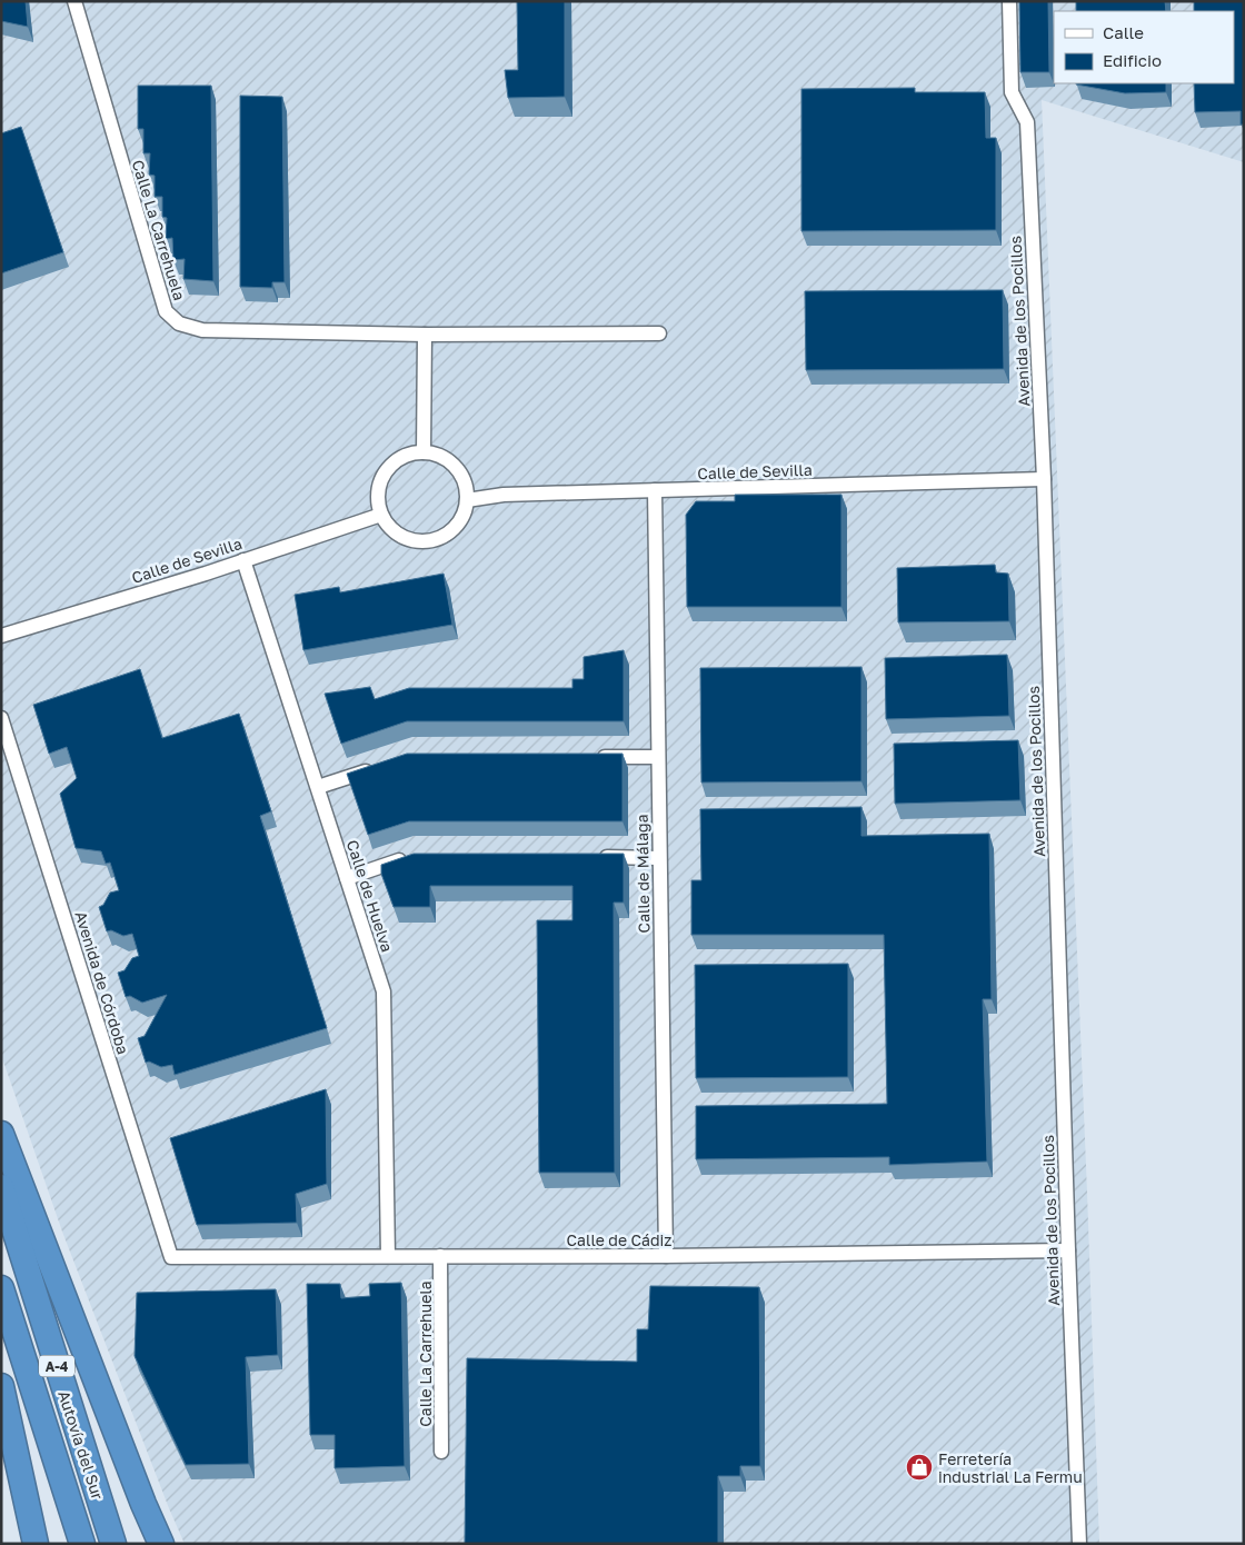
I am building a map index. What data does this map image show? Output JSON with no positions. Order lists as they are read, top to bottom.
{
  "streets": {
    "highway": ["A-4", "Autovía del Sur"],
    "street": [
      "Calle La Carrehuela",
      "Avenida de los Pocillos",
      "Calle de Sevilla",
      "Calle de Málaga",
      "Calle de Huelva",
      "Avenida de Córdoba",
      "Calle de Cádiz"
    ]
  },
  "crossings": [
    ["Calle La Carrehuela", "Calle de Cádiz"],
    ["Avenida de los Pocillos", "Calle de Sevilla"],
    ["Avenida de los Pocillos", "Calle de Cádiz"],
    ["Calle de Sevilla", "Calle de Málaga"],
    ["Calle de Sevilla", "Calle de Huelva"],
    ["Calle de Málaga", "Calle de Cádiz"],
    ["Calle de Huelva", "Calle de Cádiz"],
    ["Avenida de Córdoba", "Calle de Cádiz"]
  ],
  "places": {
    "shop": ["Ferretería industrial La Fermu"]
  },
  "legend": ["Calle", "Edificio"]
}
